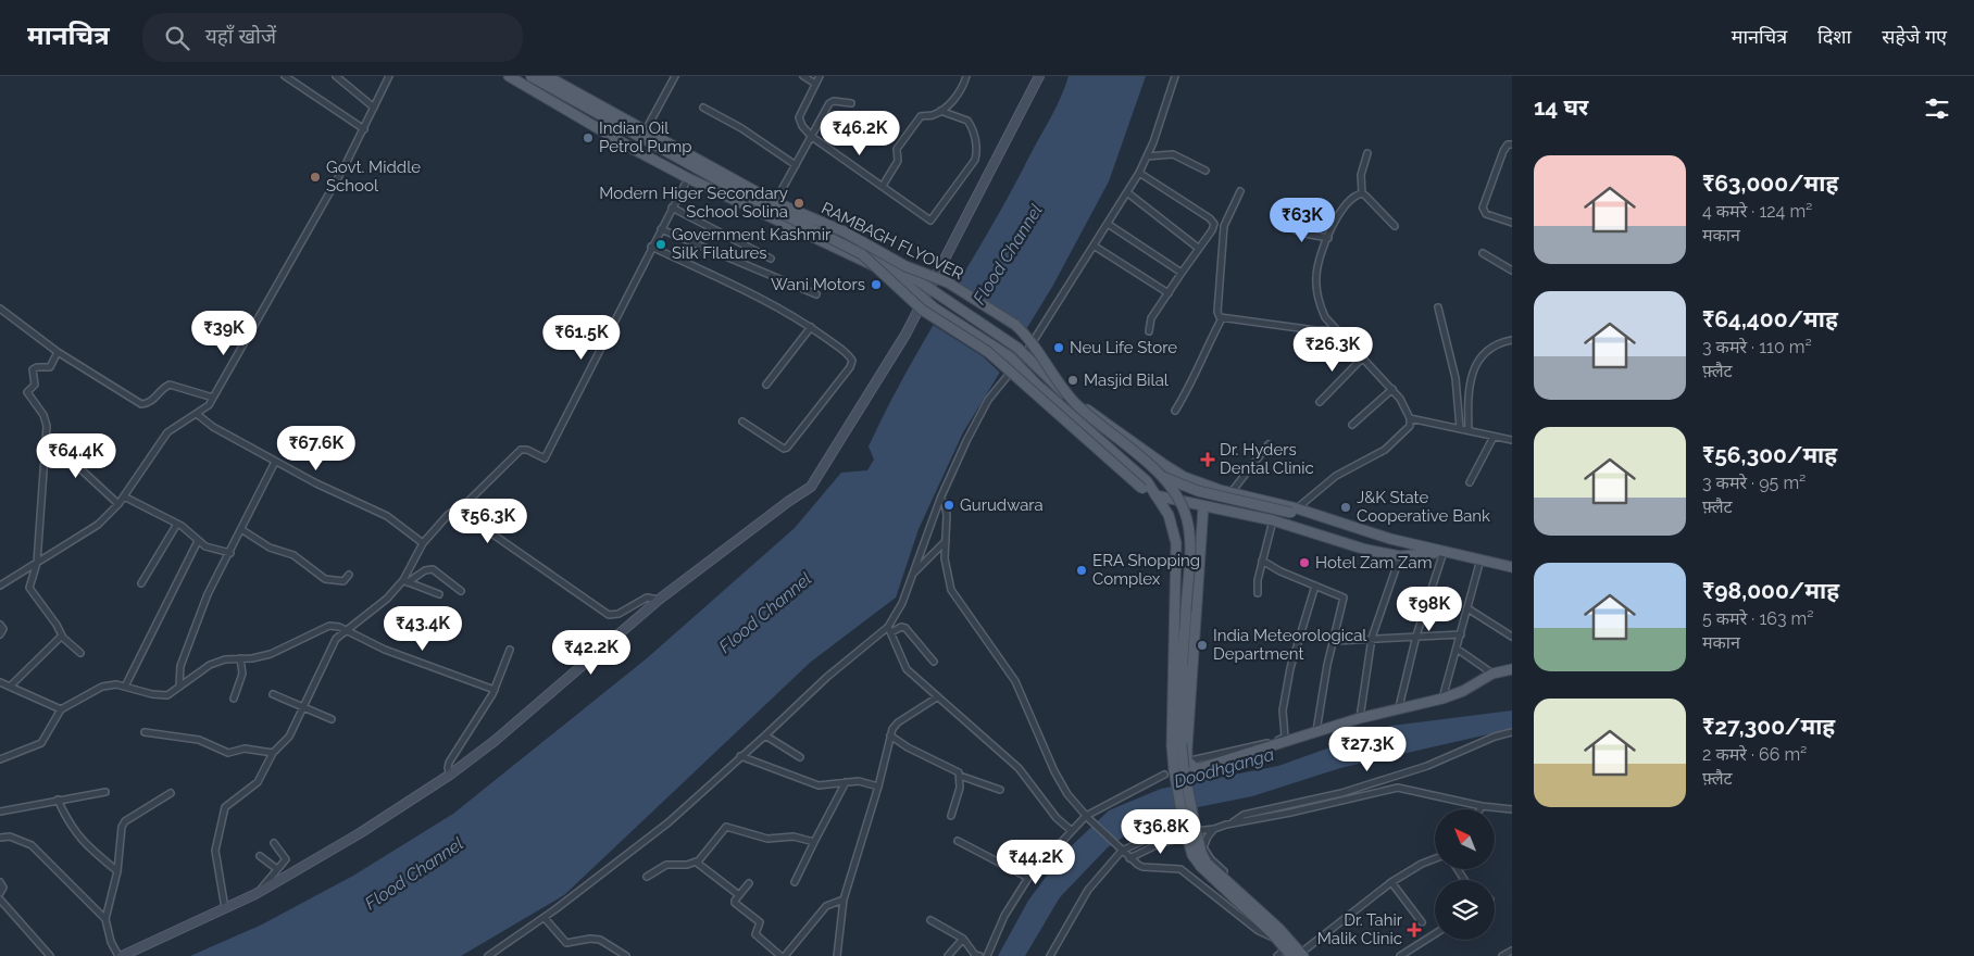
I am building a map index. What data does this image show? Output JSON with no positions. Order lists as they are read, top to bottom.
{
  "streets": {
    "main road": ["RAMBAGH FLYOVER"]
  },
  "water": ["Flood Channel", "Doodhganga"],
  "places": {
    "other": [
      "Indian Oil Petrol Pump",
      "Govt. Middle School",
      "Modern Higer Secondary School Solina",
      "Government Kashmir Silk Filatures",
      "Wani Motors",
      "Neu Life Store",
      "Masjid Bilal",
      "Gurudwara",
      "J&K State Cooperative Bank",
      "Hotel Zam Zam",
      "ERA Shopping Complex",
      "India Meteorological Department"
    ],
    "health": ["Dr. Hyders Dental Clinic", "Dr. Tahir Malik Clinic"]
  },
  "north": "top left",
  "page": {
    "header": "मानचित्र",
    "search": "यहाँ खोजें",
    "nav": ["मानचित्र", "दिशा", "सहेजे गए"],
    "heading": "14 घर",
    "price": [
      "₹46.2K",
      "₹63K",
      "₹39K",
      "₹61.5K",
      "₹26.3K",
      "₹67.6K",
      "₹64.4K",
      "₹56.3K",
      "₹98K",
      "₹43.4K",
      "₹42.2K",
      "₹27.3K",
      "₹36.8K",
      "₹44.2K"
    ],
    "list": [
      {
        "name": "₹63,000/माह",
        "note": "4 कमरे · 124 m² · मकान"
      },
      {
        "name": "₹64,400/माह",
        "note": "3 कमरे · 110 m² · फ़्लैट"
      },
      {
        "name": "₹56,300/माह",
        "note": "3 कमरे · 95 m² · फ़्लैट"
      },
      {
        "name": "₹98,000/माह",
        "note": "5 कमरे · 163 m² · मकान"
      },
      {
        "name": "₹27,300/माह",
        "note": "2 कमरे · 66 m² · फ़्लैट"
      }
    ]
  }
}
